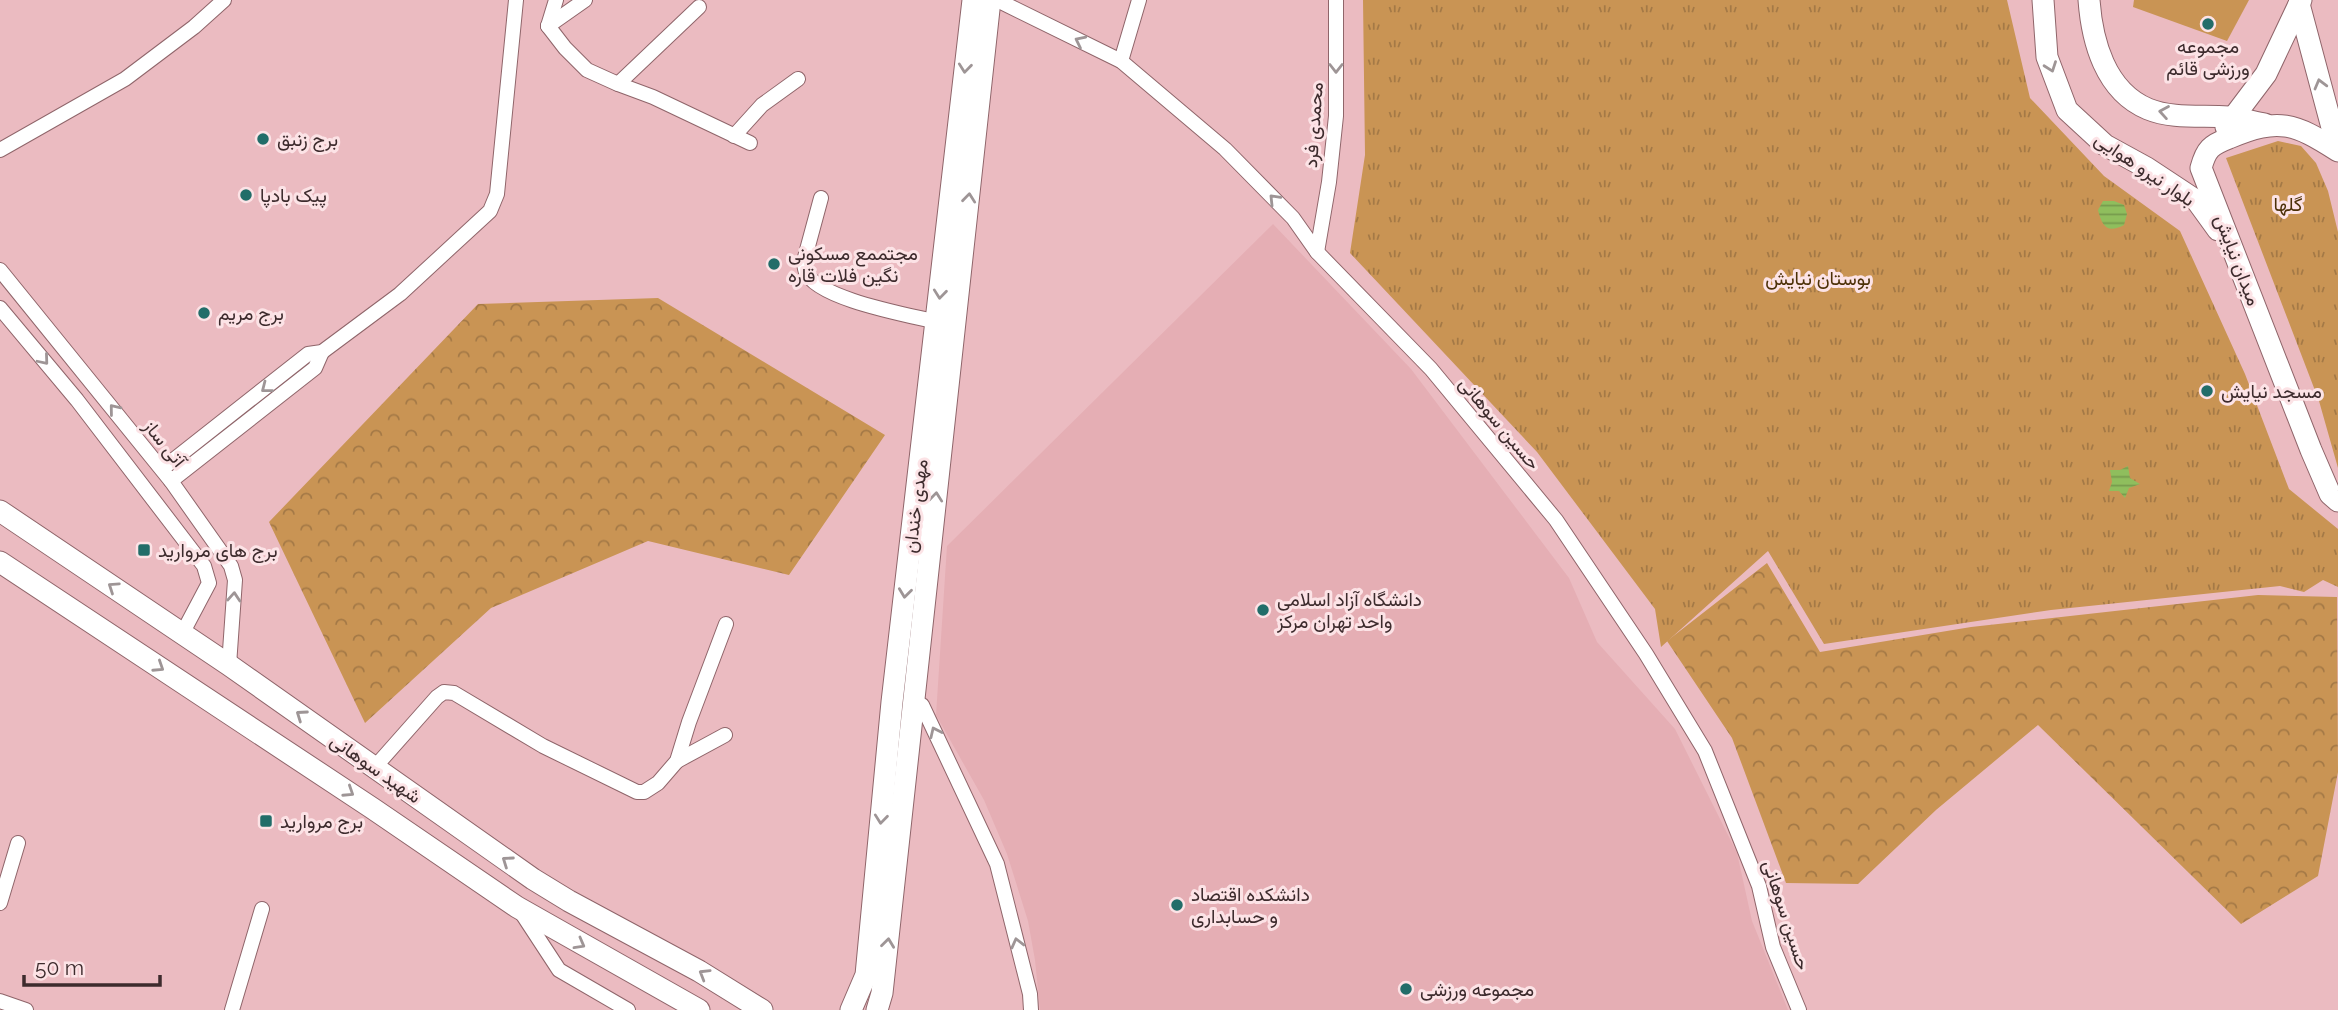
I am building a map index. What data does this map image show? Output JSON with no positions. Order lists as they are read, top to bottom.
{
  "streets": {
    "main road": [
      "بلوار نیرو هوایی",
      "میدان نیایش",
      "مهدی خندان",
      "شهید سوهانی"
    ],
    "street": ["محمدی فرد", "حسین سوهانی", "آتی ساز"]
  },
  "crossings": [
    ["محمدی فرد", "حسین سوهانی"],
    ["بلوار نیرو هوایی", "میدان نیایش"],
    ["آتی ساز", "شهید سوهانی"]
  ],
  "one_way": ["محمدی فرد"],
  "parks": ["گلها", "بوستان نیایش"],
  "places": {
    "other": [
      "مجموعه ورزشی قائم",
      "برج زنبق",
      "پیک بادپا",
      "مجتممع مسکونی نگین فلات قاره",
      "برج مریم",
      "مسجد نیایش",
      "دانشگاه آزاد اسلامی واحد تهران مرکز",
      "دانشکده اقتصاد و حسابداری",
      "مجموعه ورزشی"
    ],
    "transit": ["برج های مروارید", "برج مروارید"]
  },
  "scale_bar": "50 m"
}
